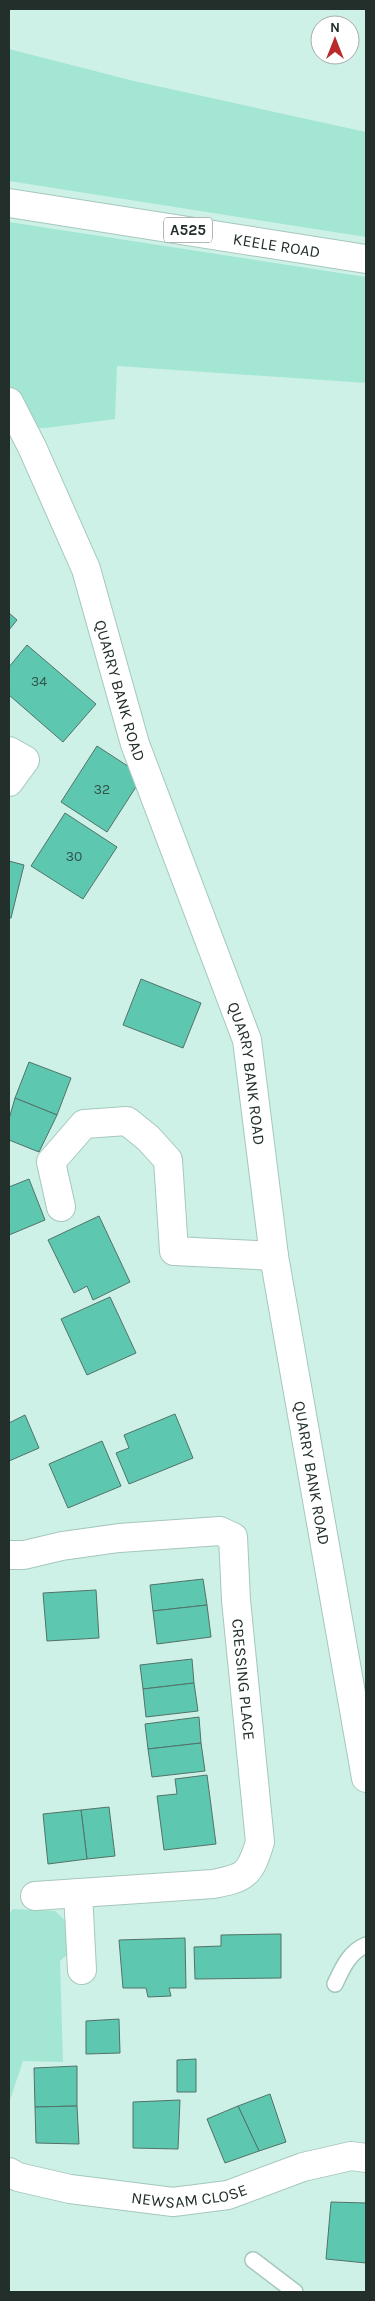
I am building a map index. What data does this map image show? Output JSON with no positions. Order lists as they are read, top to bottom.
{
  "streets": {
    "street": [
      "A525",
      "KEELE ROAD",
      "QUARRY BANK ROAD",
      "CRESSING PLACE",
      "NEWSAM CLOSE"
    ]
  },
  "house_numbers": ["34", "32", "30"],
  "north": "top"
}
